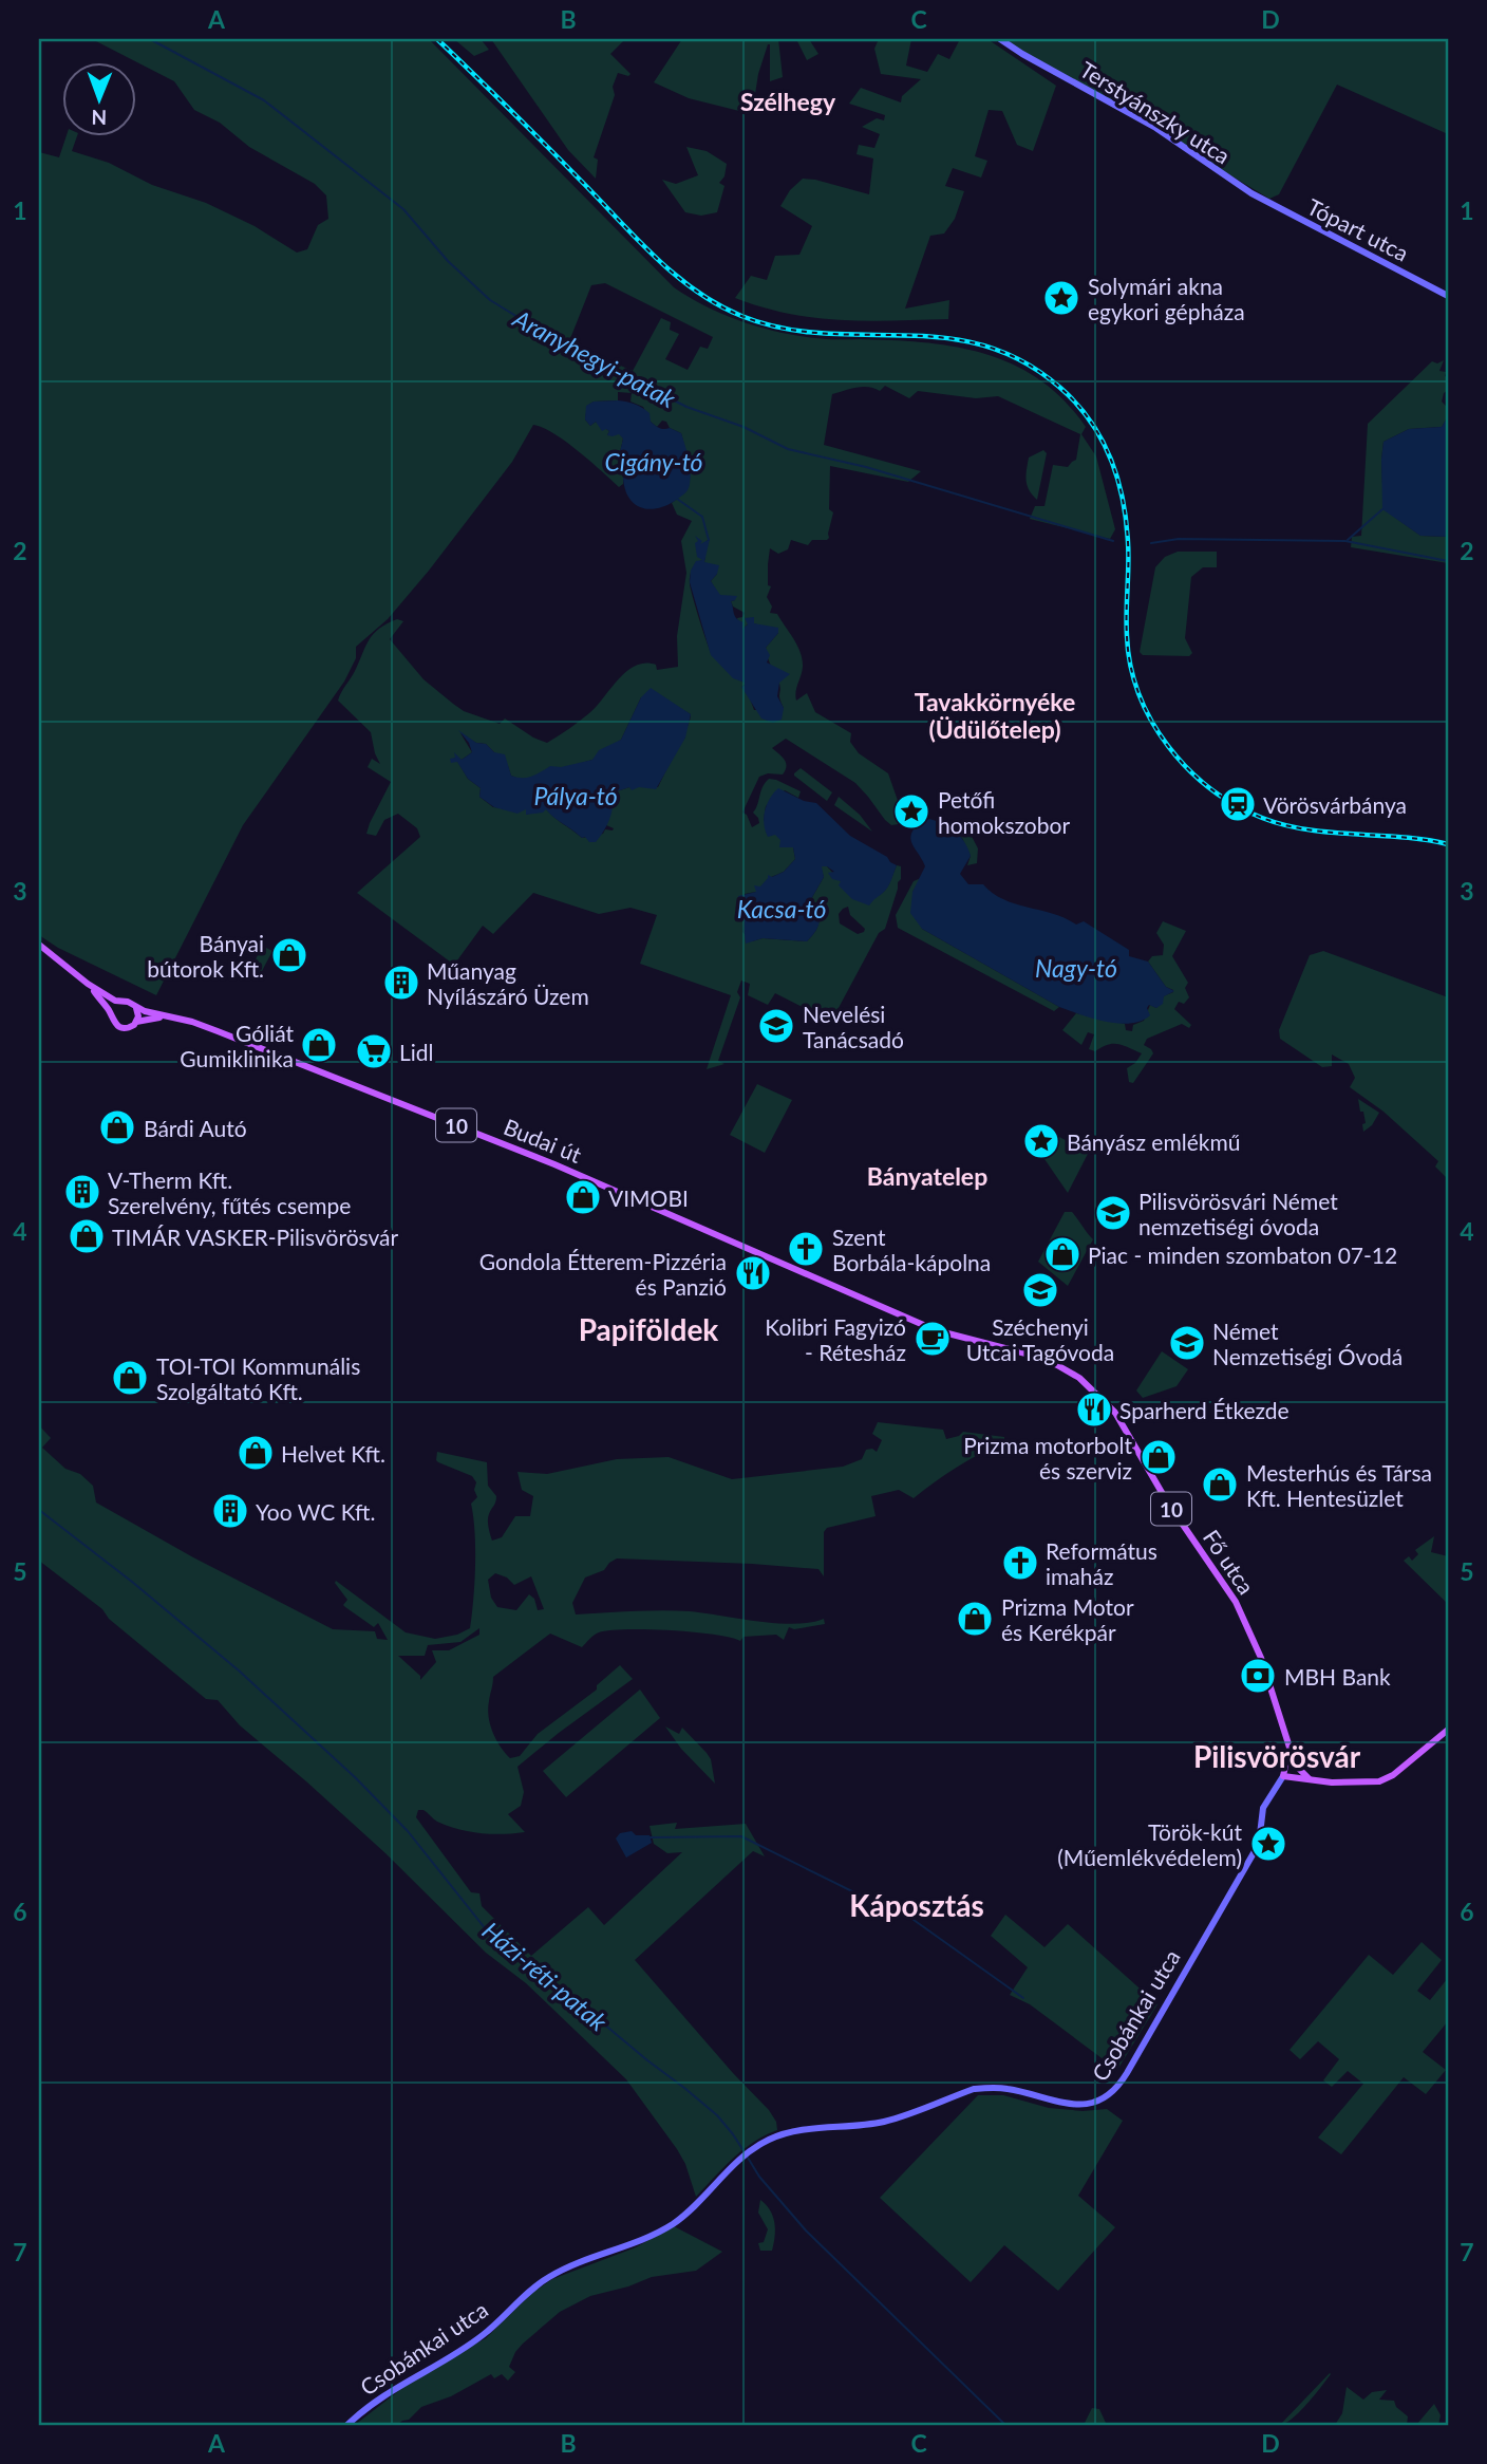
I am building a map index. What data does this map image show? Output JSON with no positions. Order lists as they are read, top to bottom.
{
  "streets": {
    "main road": [
      "Terstyánszky utca",
      "Tópart utca",
      "10",
      "Budai út",
      "Fő utca",
      "Csobánkai utca"
    ]
  },
  "crossings": [
    ["Terstyánszky utca", "Tópart utca"],
    ["10", "Budai út"],
    ["Budai út", "Fő utca"]
  ],
  "districts": [
    "Szélhegy",
    "Tavakkörnyéke (Üdülőtelep)",
    "Bányatelep",
    "Papiföldek",
    "Pilisvörösvár",
    "Káposztás"
  ],
  "water": [
    "Aranyhegyi-patak",
    "Cigány-tó",
    "Pálya-tó",
    "Kacsa-tó",
    "Nagy-tó",
    "Házi-réti-patak"
  ],
  "places": {
    "place": [
      "Solymári akna egykori gépháza",
      "Petőfi homokszobor",
      "Bányász emlékmű",
      "Török-kút (Műemlékvédelem)"
    ],
    "station": ["Vörösvárbánya"],
    "shop": [
      "Bányai bútorok Kft.",
      "Góliát Gumiklinika",
      "Bárdi Autó",
      "VIMOBI",
      "TIMÁR VASKER-Pilisvörösvár",
      "Piac - minden szombaton 07-12",
      "TOI-TOI Kommunális Szolgáltató Kft.",
      "Helvet Kft.",
      "Prizma motorbolt és szerviz",
      "Mesterhús és Társa Kft. Hentesüzlet",
      "Prizma Motor és Kerékpár"
    ],
    "building": ["Műanyag Nyílászáró Üzem", "V-Therm Kft. Szerelvény, fűtés csempe", "Yoo WC Kft."],
    "school or university": [
      "Nevelési Tanácsadó",
      "Pilisvörösvári Német nemzetiségi óvoda",
      "Széchenyi Utcai Tagóvoda",
      "Német Nemzetiségi Óvodá"
    ],
    "supermarket": ["Lidl"],
    "church": ["Szent Borbála-kápolna", "Református imaház"],
    "restaurant": ["Gondola Étterem-Pizzéria és Panzió", "Sparherd Étkezde"],
    "cafe": ["Kolibri Fagyizó - Rétesház"],
    "bank": ["MBH Bank"]
  },
  "north": "bottom",
  "grid": {
    "columns": [
      "A",
      "B",
      "C",
      "D"
    ],
    "rows": [
      "1",
      "2",
      "3",
      "4",
      "5",
      "6",
      "7"
    ]
  }
}
